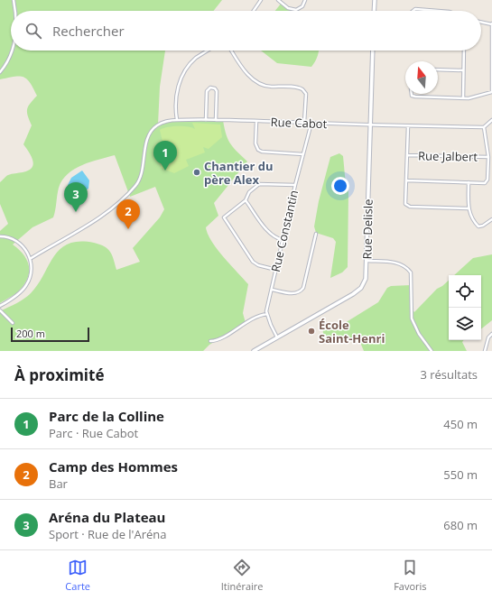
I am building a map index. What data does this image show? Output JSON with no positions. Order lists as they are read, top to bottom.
{
  "streets": {
    "street": [
      "Rue Cabot",
      "Rue Jalbert",
      "Rue Delisle",
      "Rue Constantin"
    ]
  },
  "crossings": [
    ["Rue Cabot", "Rue Delisle"],
    ["Rue Cabot", "Rue Constantin"]
  ],
  "places": ["Chantier du père Alex", "École Saint-Henri"],
  "scale_bar": "200 m",
  "north": "top",
  "page": {
    "search": "Rechercher",
    "pins": ["1", "3", "2"],
    "scale": "200 m",
    "heading": ["À proximité", "3 résultats"],
    "list": [
      {
        "mark": "1",
        "name": "Parc de la Colline",
        "note": "Parc · Rue Cabot",
        "value": "450 m"
      },
      {
        "mark": "2",
        "name": "Camp des Hommes",
        "note": "Bar",
        "value": "550 m"
      },
      {
        "mark": "3",
        "name": "Aréna du Plateau",
        "note": "Sport · Rue de l'Aréna",
        "value": "680 m"
      }
    ],
    "nav": ["Carte", "Itinéraire", "Favoris"]
  }
}
